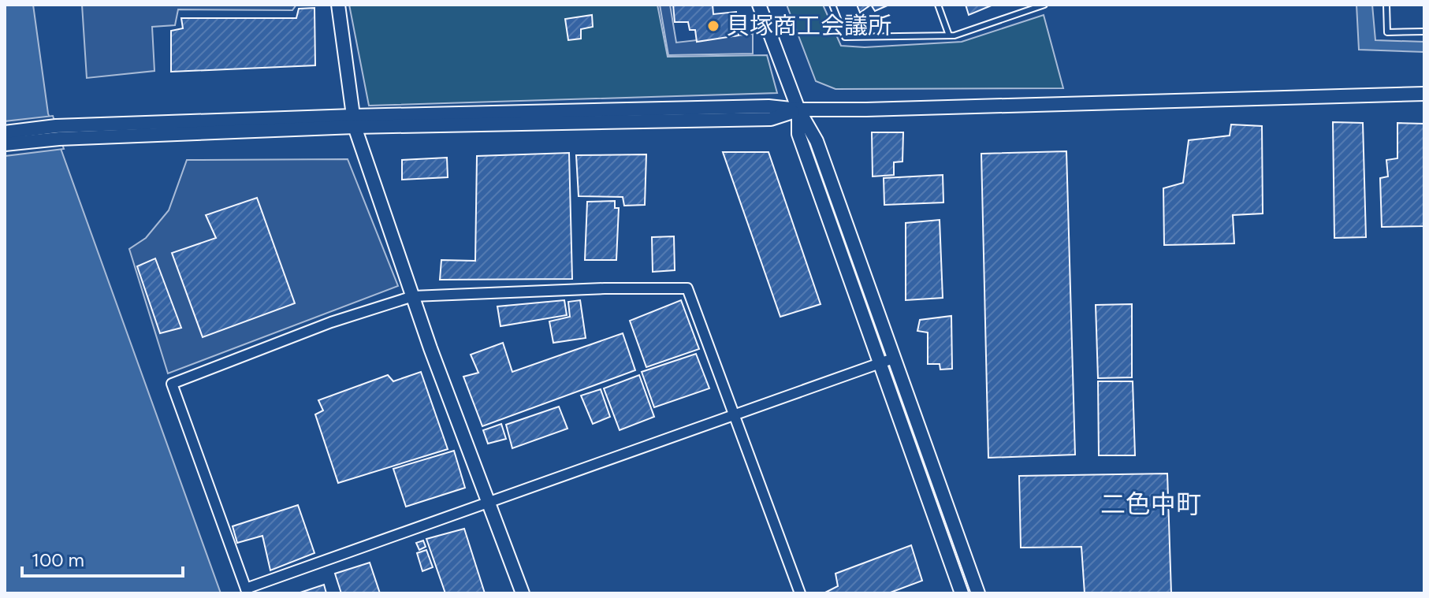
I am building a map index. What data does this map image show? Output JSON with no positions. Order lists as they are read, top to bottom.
{
  "districts": ["二色中町"],
  "places": ["貝塚商工会議所"],
  "scale_bar": "100 m"
}
